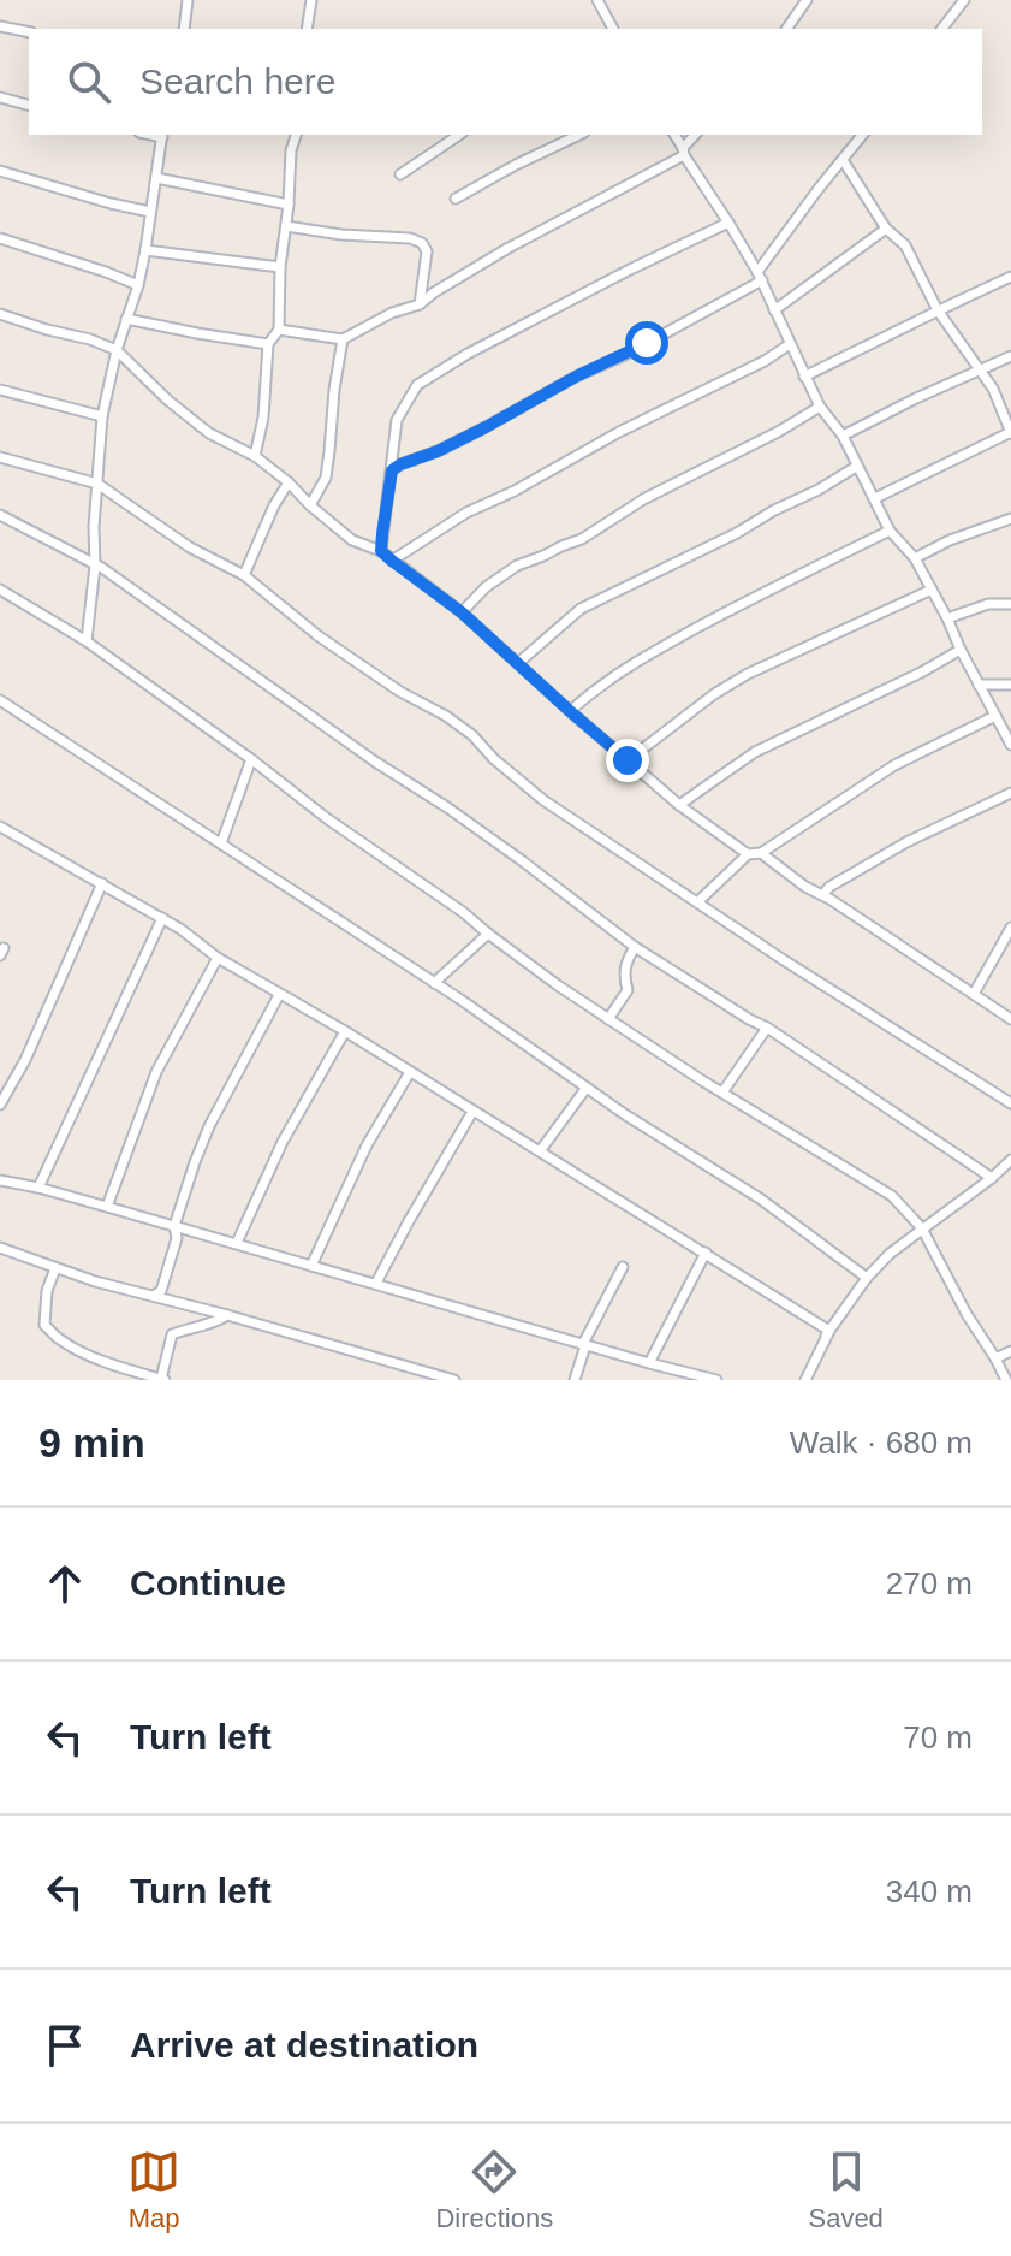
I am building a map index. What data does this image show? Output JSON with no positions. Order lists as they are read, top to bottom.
{
  "page": {
    "search": "Search here",
    "heading": ["9 min", "Walk · 680 m"],
    "list": [
      ["Continue", "270 m"],
      ["Turn left", "70 m"],
      ["Turn left", "340 m"],
      "Arrive at destination"
    ],
    "nav": ["Map", "Directions", "Saved"]
  }
}
